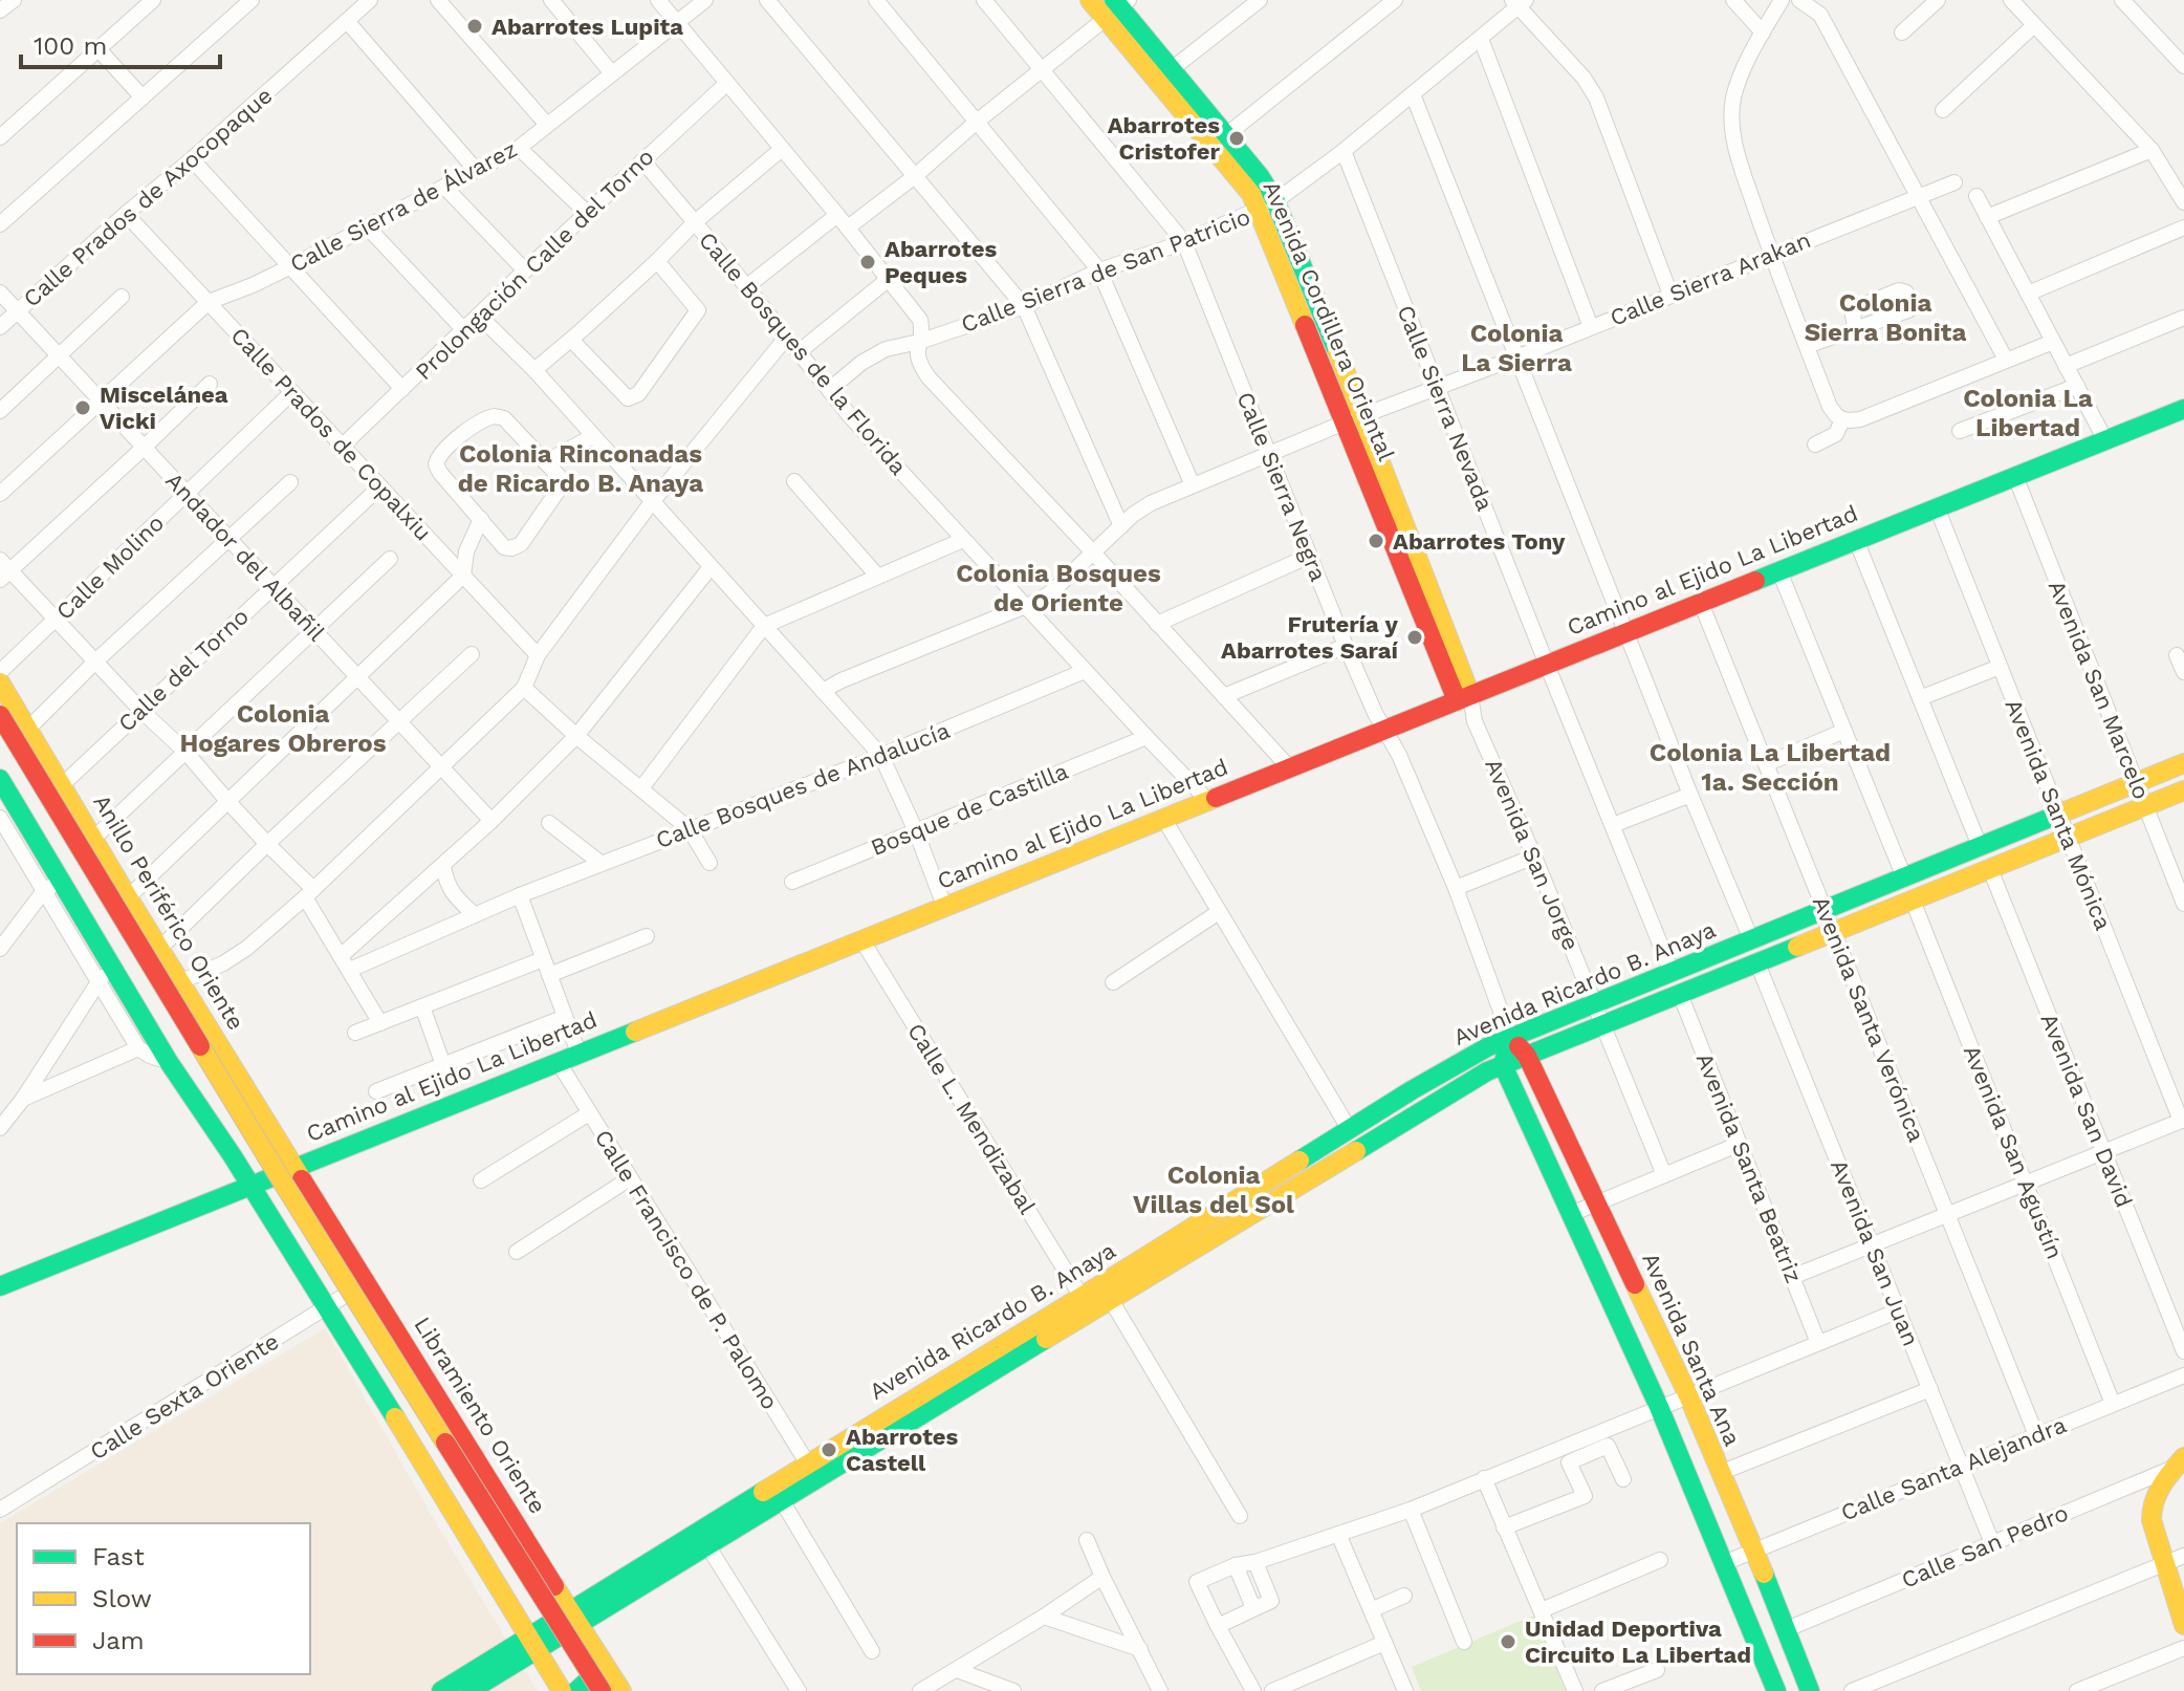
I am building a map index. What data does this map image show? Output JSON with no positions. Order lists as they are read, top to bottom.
{
  "streets": {
    "main road": [
      "Avenida Cordillera Oriental",
      "Camino al Ejido La Libertad",
      "Anillo Periférico Oriente",
      "Avenida Ricardo B. Anaya",
      "Avenida Santa Ana",
      "Libramiento Oriente"
    ],
    "street": [
      "Calle Prados de Axocopaque",
      "Calle Sierra de Álvarez",
      "Prolongación Calle del Torno",
      "Calle Sierra de San Patricio",
      "Calle Sierra Arakan",
      "Calle Bosques de la Florida",
      "Calle Sierra Nevada",
      "Calle Prados de Copalxiu",
      "Calle Sierra Negra",
      "Andador del Albañil",
      "Calle Molino",
      "Calle del Torno",
      "Avenida San Marcelo",
      "Calle Bosques de Andalucía",
      "Bosque de Castilla",
      "Avenida Santa Mónica",
      "Avenida San Jorge",
      "Avenida Santa Verónica",
      "Avenida San David",
      "Calle L. Mendizabal",
      "Avenida San Agustín",
      "Avenida Santa Beatriz",
      "Avenida San Juan",
      "Calle Francisco de P. Palomo",
      "Calle Sexta Oriente",
      "Calle Santa Alejandra",
      "Calle San Pedro"
    ]
  },
  "crossings": [
    ["Calle Prados de Axocopaque", "Calle Prados de Copalxiu"],
    ["Calle Prados de Axocopaque", "Andador del Albañil"],
    ["Calle Sierra de Álvarez", "Calle Prados de Copalxiu"],
    ["Prolongación Calle del Torno", "Calle Bosques de la Florida"],
    ["Prolongación Calle del Torno", "Calle Prados de Copalxiu"],
    ["Calle Sierra de San Patricio", "Avenida Cordillera Oriental"],
    ["Calle Sierra de San Patricio", "Calle Bosques de la Florida"],
    ["Calle Sierra de San Patricio", "Calle Sierra Nevada"],
    ["Calle Sierra de San Patricio", "Calle Sierra Negra"],
    ["Calle Sierra Arakan", "Avenida Cordillera Oriental"],
    ["Calle Sierra Arakan", "Calle Bosques de la Florida"],
    ["Calle Sierra Arakan", "Calle Sierra Nevada"],
    ["Calle Sierra Arakan", "Calle Sierra Negra"],
    ["Avenida Cordillera Oriental", "Camino al Ejido La Libertad"],
    ["Avenida Cordillera Oriental", "Avenida San Jorge"],
    ["Calle Bosques de la Florida", "Camino al Ejido La Libertad"],
    ["Calle Bosques de la Florida", "Calle Bosques de Andalucía"],
    ["Calle Bosques de la Florida", "Bosque de Castilla"],
    ["Calle Sierra Nevada", "Camino al Ejido La Libertad"],
    ["Calle Prados de Copalxiu", "Calle Molino"],
    ["Calle Prados de Copalxiu", "Calle del Torno"],
    ["Calle Sierra Negra", "Camino al Ejido La Libertad"],
    ["Calle Sierra Negra", "Avenida Santa Ana"],
    ["Andador del Albañil", "Calle Molino"],
    ["Andador del Albañil", "Calle del Torno"],
    ["Camino al Ejido La Libertad", "Avenida San Marcelo"],
    ["Camino al Ejido La Libertad", "Avenida Santa Mónica"],
    ["Camino al Ejido La Libertad", "Avenida San Jorge"],
    ["Camino al Ejido La Libertad", "Anillo Periférico Oriente"],
    ["Camino al Ejido La Libertad", "Avenida Santa Verónica"],
    ["Camino al Ejido La Libertad", "Calle L. Mendizabal"],
    ["Camino al Ejido La Libertad", "Calle Francisco de P. Palomo"],
    ["Camino al Ejido La Libertad", "Avenida Santa Ana"],
    ["Camino al Ejido La Libertad", "Libramiento Oriente"],
    ["Calle del Torno", "Anillo Periférico Oriente"],
    ["Avenida San Marcelo", "Avenida Ricardo B. Anaya"],
    ["Avenida Santa Mónica", "Avenida Ricardo B. Anaya"],
    ["Avenida San Jorge", "Avenida Ricardo B. Anaya"],
    ["Anillo Periférico Oriente", "Libramiento Oriente"],
    ["Avenida Ricardo B. Anaya", "Avenida Santa Verónica"],
    ["Avenida Ricardo B. Anaya", "Avenida San David"],
    ["Avenida Ricardo B. Anaya", "Calle L. Mendizabal"],
    ["Avenida Ricardo B. Anaya", "Avenida San Agustín"],
    ["Avenida Ricardo B. Anaya", "Avenida Santa Beatriz"],
    ["Avenida Ricardo B. Anaya", "Avenida San Juan"],
    ["Avenida Ricardo B. Anaya", "Calle Francisco de P. Palomo"],
    ["Avenida Ricardo B. Anaya", "Avenida Santa Ana"],
    ["Avenida Ricardo B. Anaya", "Libramiento Oriente"],
    ["Avenida Santa Verónica", "Calle Santa Alejandra"],
    ["Avenida San Agustín", "Calle Santa Alejandra"],
    ["Avenida San Juan", "Calle Santa Alejandra"],
    ["Avenida San Juan", "Calle San Pedro"],
    ["Avenida Santa Ana", "Calle Santa Alejandra"],
    ["Avenida Santa Ana", "Calle San Pedro"],
    ["Calle Sexta Oriente", "Libramiento Oriente"]
  ],
  "districts": [
    "Colonia Sierra Bonita",
    "Colonia La Sierra",
    "Colonia La Libertad",
    "Colonia Rinconadas de Ricardo B. Anaya",
    "Colonia Bosques de Oriente",
    "Colonia Hogares Obreros",
    "Colonia La Libertad 1a. Sección",
    "Colonia Villas del Sol"
  ],
  "places": [
    "Abarrotes Lupita",
    "Abarrotes Cristofer",
    "Abarrotes Peques",
    "Miscelánea Vicki",
    "Abarrotes Tony",
    "Frutería y Abarrotes Saraí",
    "Abarrotes Castell",
    "Unidad Deportiva Circuito La Libertad"
  ],
  "legend": ["Fast", "Slow", "Jam"],
  "scale_bar": "100 m"
}
